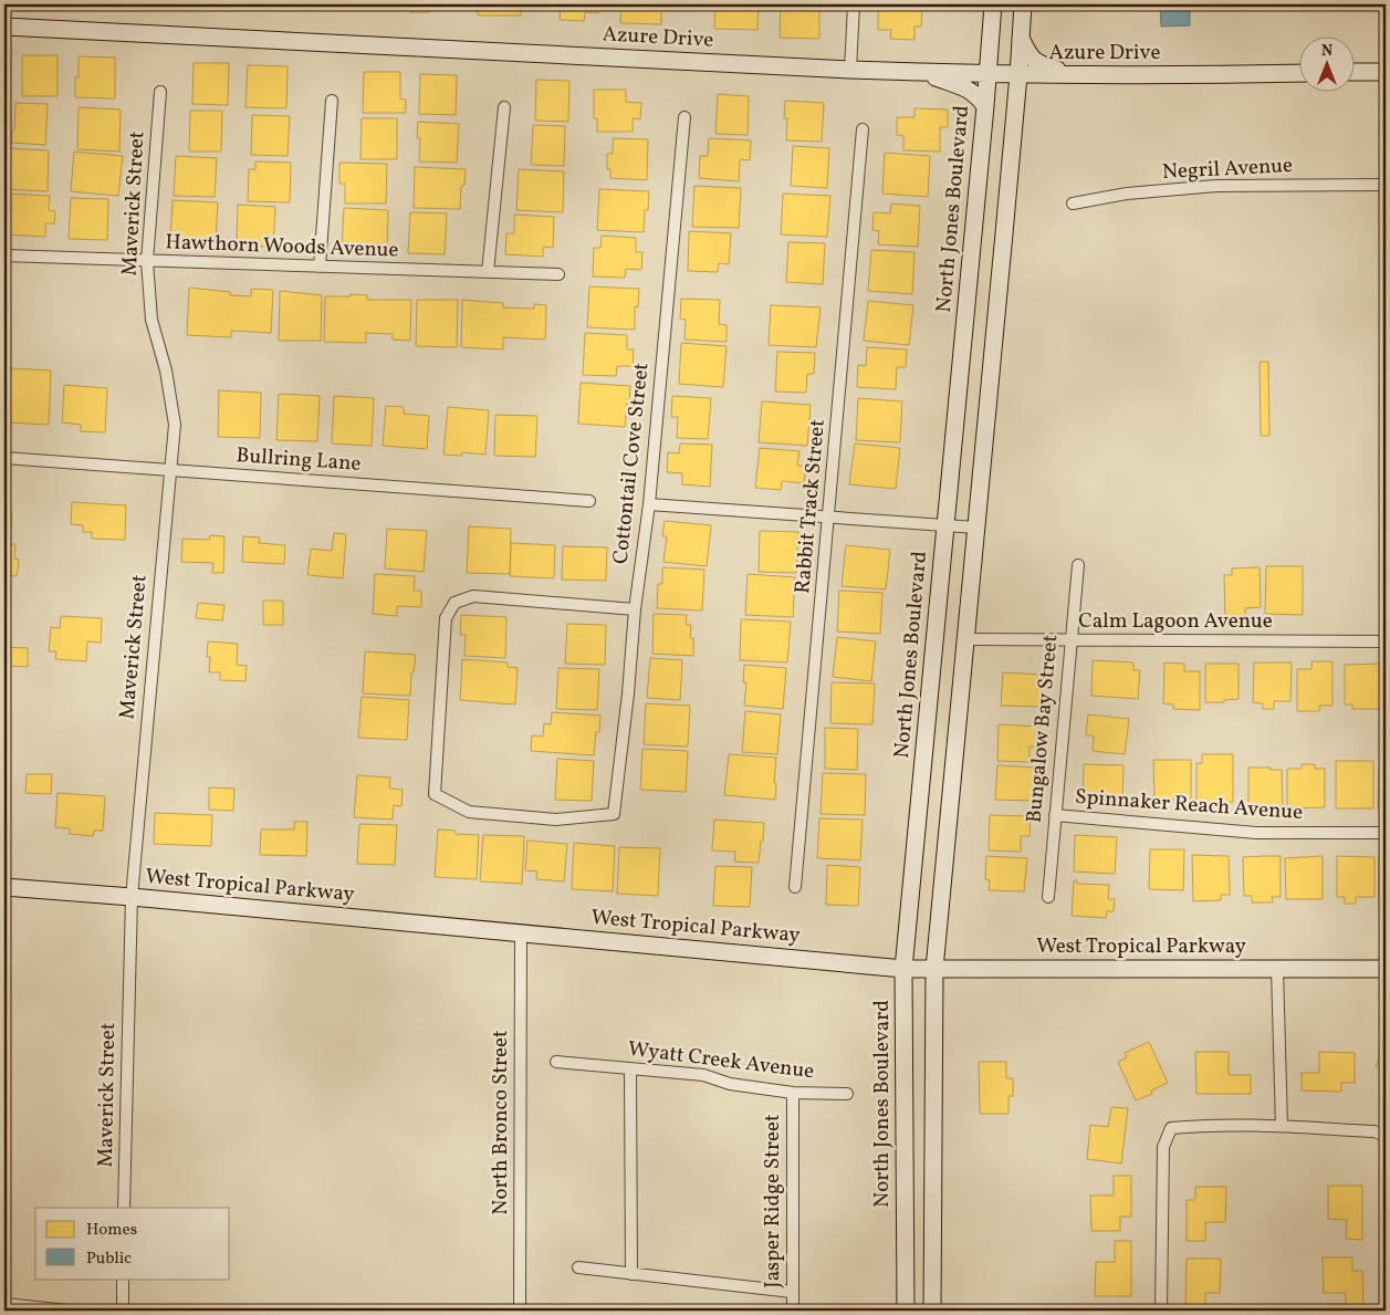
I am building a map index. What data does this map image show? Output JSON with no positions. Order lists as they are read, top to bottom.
{
  "streets": {
    "main road": ["Azure Drive", "North Jones Boulevard", "West Tropical Parkway"],
    "street": [
      "Negril Avenue",
      "Maverick Street",
      "Hawthorn Woods Avenue",
      "Bullring Lane",
      "Cottontail Cove Street",
      "Rabbit Track Street",
      "Calm Lagoon Avenue",
      "Bungalow Bay Street",
      "Spinnaker Reach Avenue",
      "Wyatt Creek Avenue",
      "North Bronco Street",
      "Jasper Ridge Street"
    ]
  },
  "crossings": [
    ["Azure Drive", "North Jones Boulevard"],
    ["Maverick Street", "Hawthorn Woods Avenue"],
    ["Maverick Street", "Bullring Lane"],
    ["Maverick Street", "West Tropical Parkway"],
    ["North Jones Boulevard", "West Tropical Parkway"],
    ["Calm Lagoon Avenue", "Bungalow Bay Street"],
    ["Bungalow Bay Street", "Spinnaker Reach Avenue"],
    ["West Tropical Parkway", "North Bronco Street"],
    ["Wyatt Creek Avenue", "Jasper Ridge Street"]
  ],
  "legend": ["Homes", "Public"],
  "north": "top"
}
